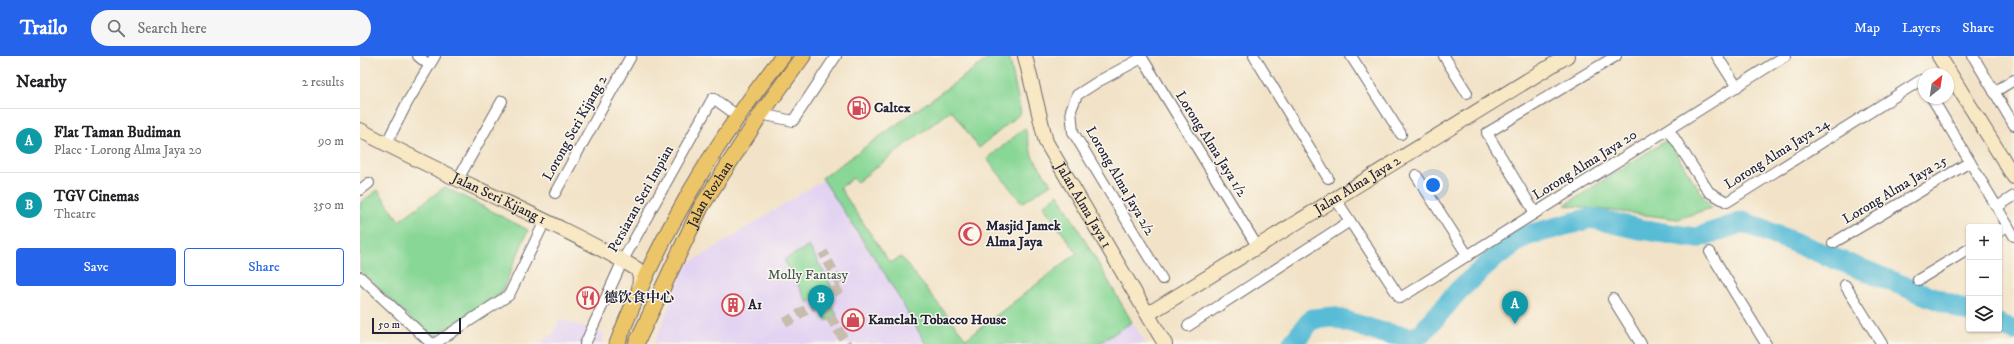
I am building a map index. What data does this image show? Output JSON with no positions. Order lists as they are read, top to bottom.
{
  "streets": {
    "main road": ["Jalan Rozhan"],
    "street": [
      "Lorong Seri Kijang 2",
      "Lorong Alma Jaya 1/2",
      "Lorong Alma Jaya 24",
      "Lorong Alma Jaya 20",
      "Lorong Alma Jaya 2/2",
      "Jalan Alma Jaya 2",
      "Lorong Alma Jaya 25",
      "Jalan Seri Kijang 1",
      "Persiaran Seri Impian",
      "Jalan Alma Jaya 1"
    ]
  },
  "crossings": [
    ["Lorong Alma Jaya 1/2", "Lorong Alma Jaya 2/2"],
    ["Lorong Alma Jaya 1/2", "Jalan Alma Jaya 2"],
    ["Lorong Alma Jaya 24", "Lorong Alma Jaya 20"],
    ["Lorong Alma Jaya 20", "Jalan Alma Jaya 2"],
    ["Jalan Alma Jaya 2", "Jalan Alma Jaya 1"],
    ["Jalan Rozhan", "Persiaran Seri Impian"],
    ["Jalan Seri Kijang 1", "Persiaran Seri Impian"]
  ],
  "parks": ["Molly Fantasy"],
  "places": {
    "fuel station": ["Caltex"],
    "mosque": ["Masjid Jamek Alma Jaya"],
    "restaurant": ["德饮食中心"],
    "building": ["A1"],
    "shop": ["Kamelah Tobacco House"]
  },
  "scale_bar": "50 m",
  "north": "top right",
  "page": {
    "header": "Trailo",
    "search": "Search here",
    "nav": ["Map", "Layers", "Share"],
    "heading": ["Nearby", "2 results"],
    "list": [
      {
        "mark": "A",
        "name": "Flat Taman Budiman",
        "note": "Place · Lorong Alma Jaya 20",
        "value": "90 m"
      },
      {
        "mark": "B",
        "name": "TGV Cinemas",
        "note": "Theatre",
        "value": "350 m"
      }
    ],
    "map_buttons": ["+", "−"],
    "buttons": ["Save", "Share"],
    "pins": ["B", "A"],
    "scale": "50 m"
  }
}
